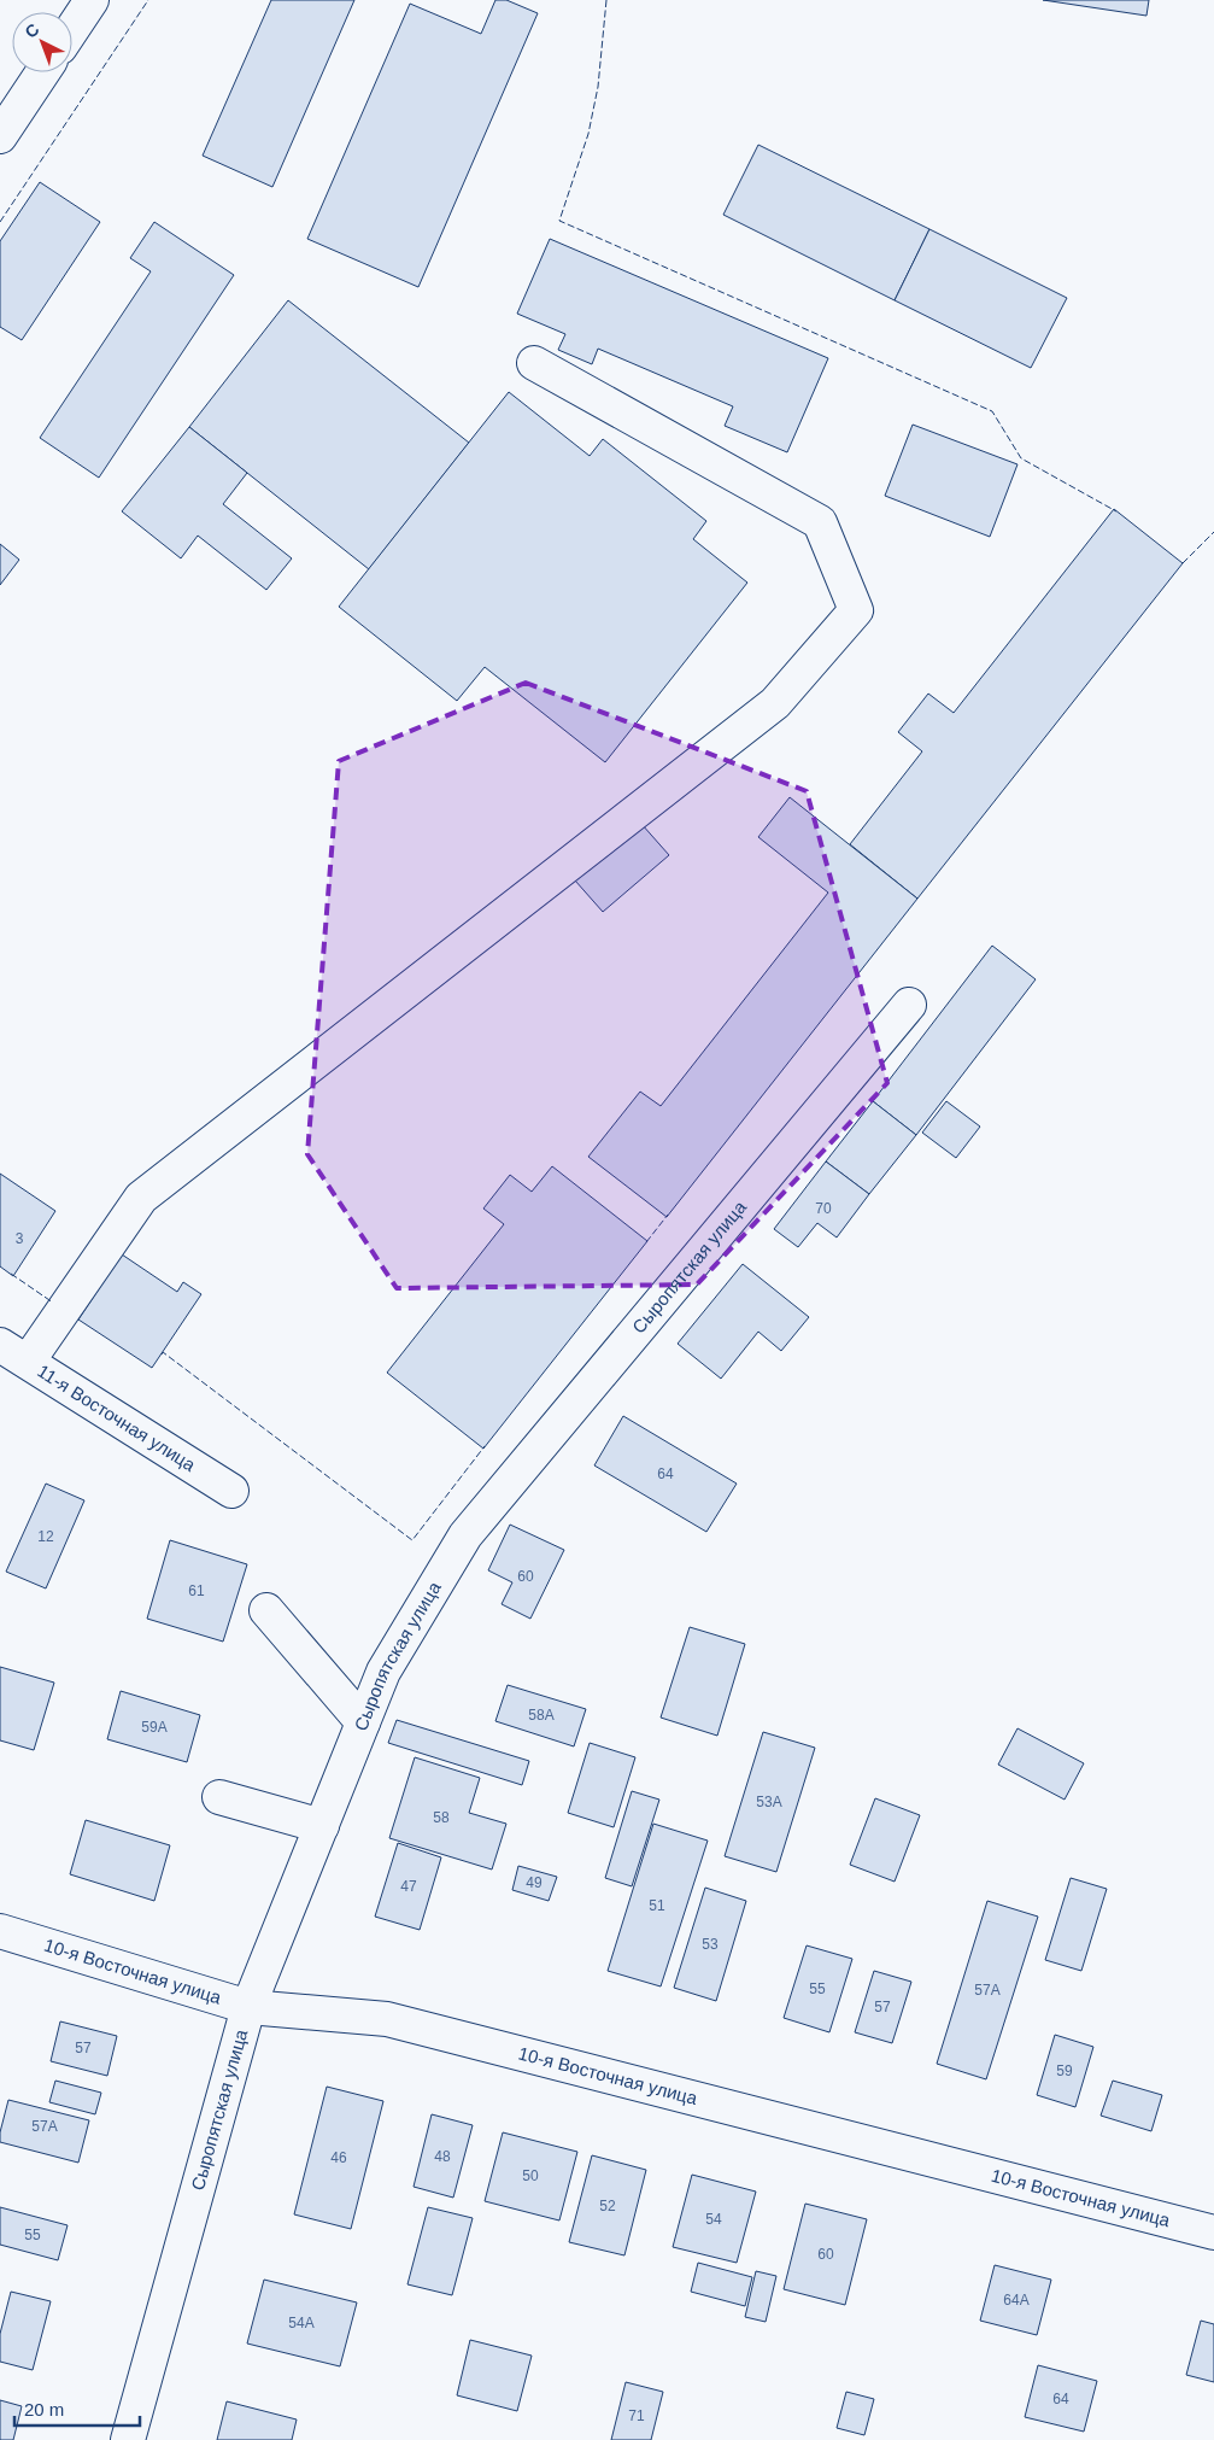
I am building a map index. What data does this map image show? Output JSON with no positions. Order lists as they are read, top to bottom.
{
  "streets": {
    "street": ["Сыропятская улица", "11-я Восточная улица", "10-я Восточная улица"]
  },
  "crossings": [
    ["Сыропятская улица", "10-я Восточная улица"]
  ],
  "house_numbers": [
    "70",
    "3",
    "64",
    "12",
    "60",
    "61",
    "58А",
    "59А",
    "53А",
    "58",
    "49",
    "47",
    "51",
    "53",
    "55",
    "57А",
    "57",
    "57",
    "59",
    "57А",
    "48",
    "46",
    "50",
    "52",
    "54",
    "55",
    "60",
    "64А",
    "54А",
    "64",
    "71"
  ],
  "scale_bar": "20 m",
  "north": "top left"
}
